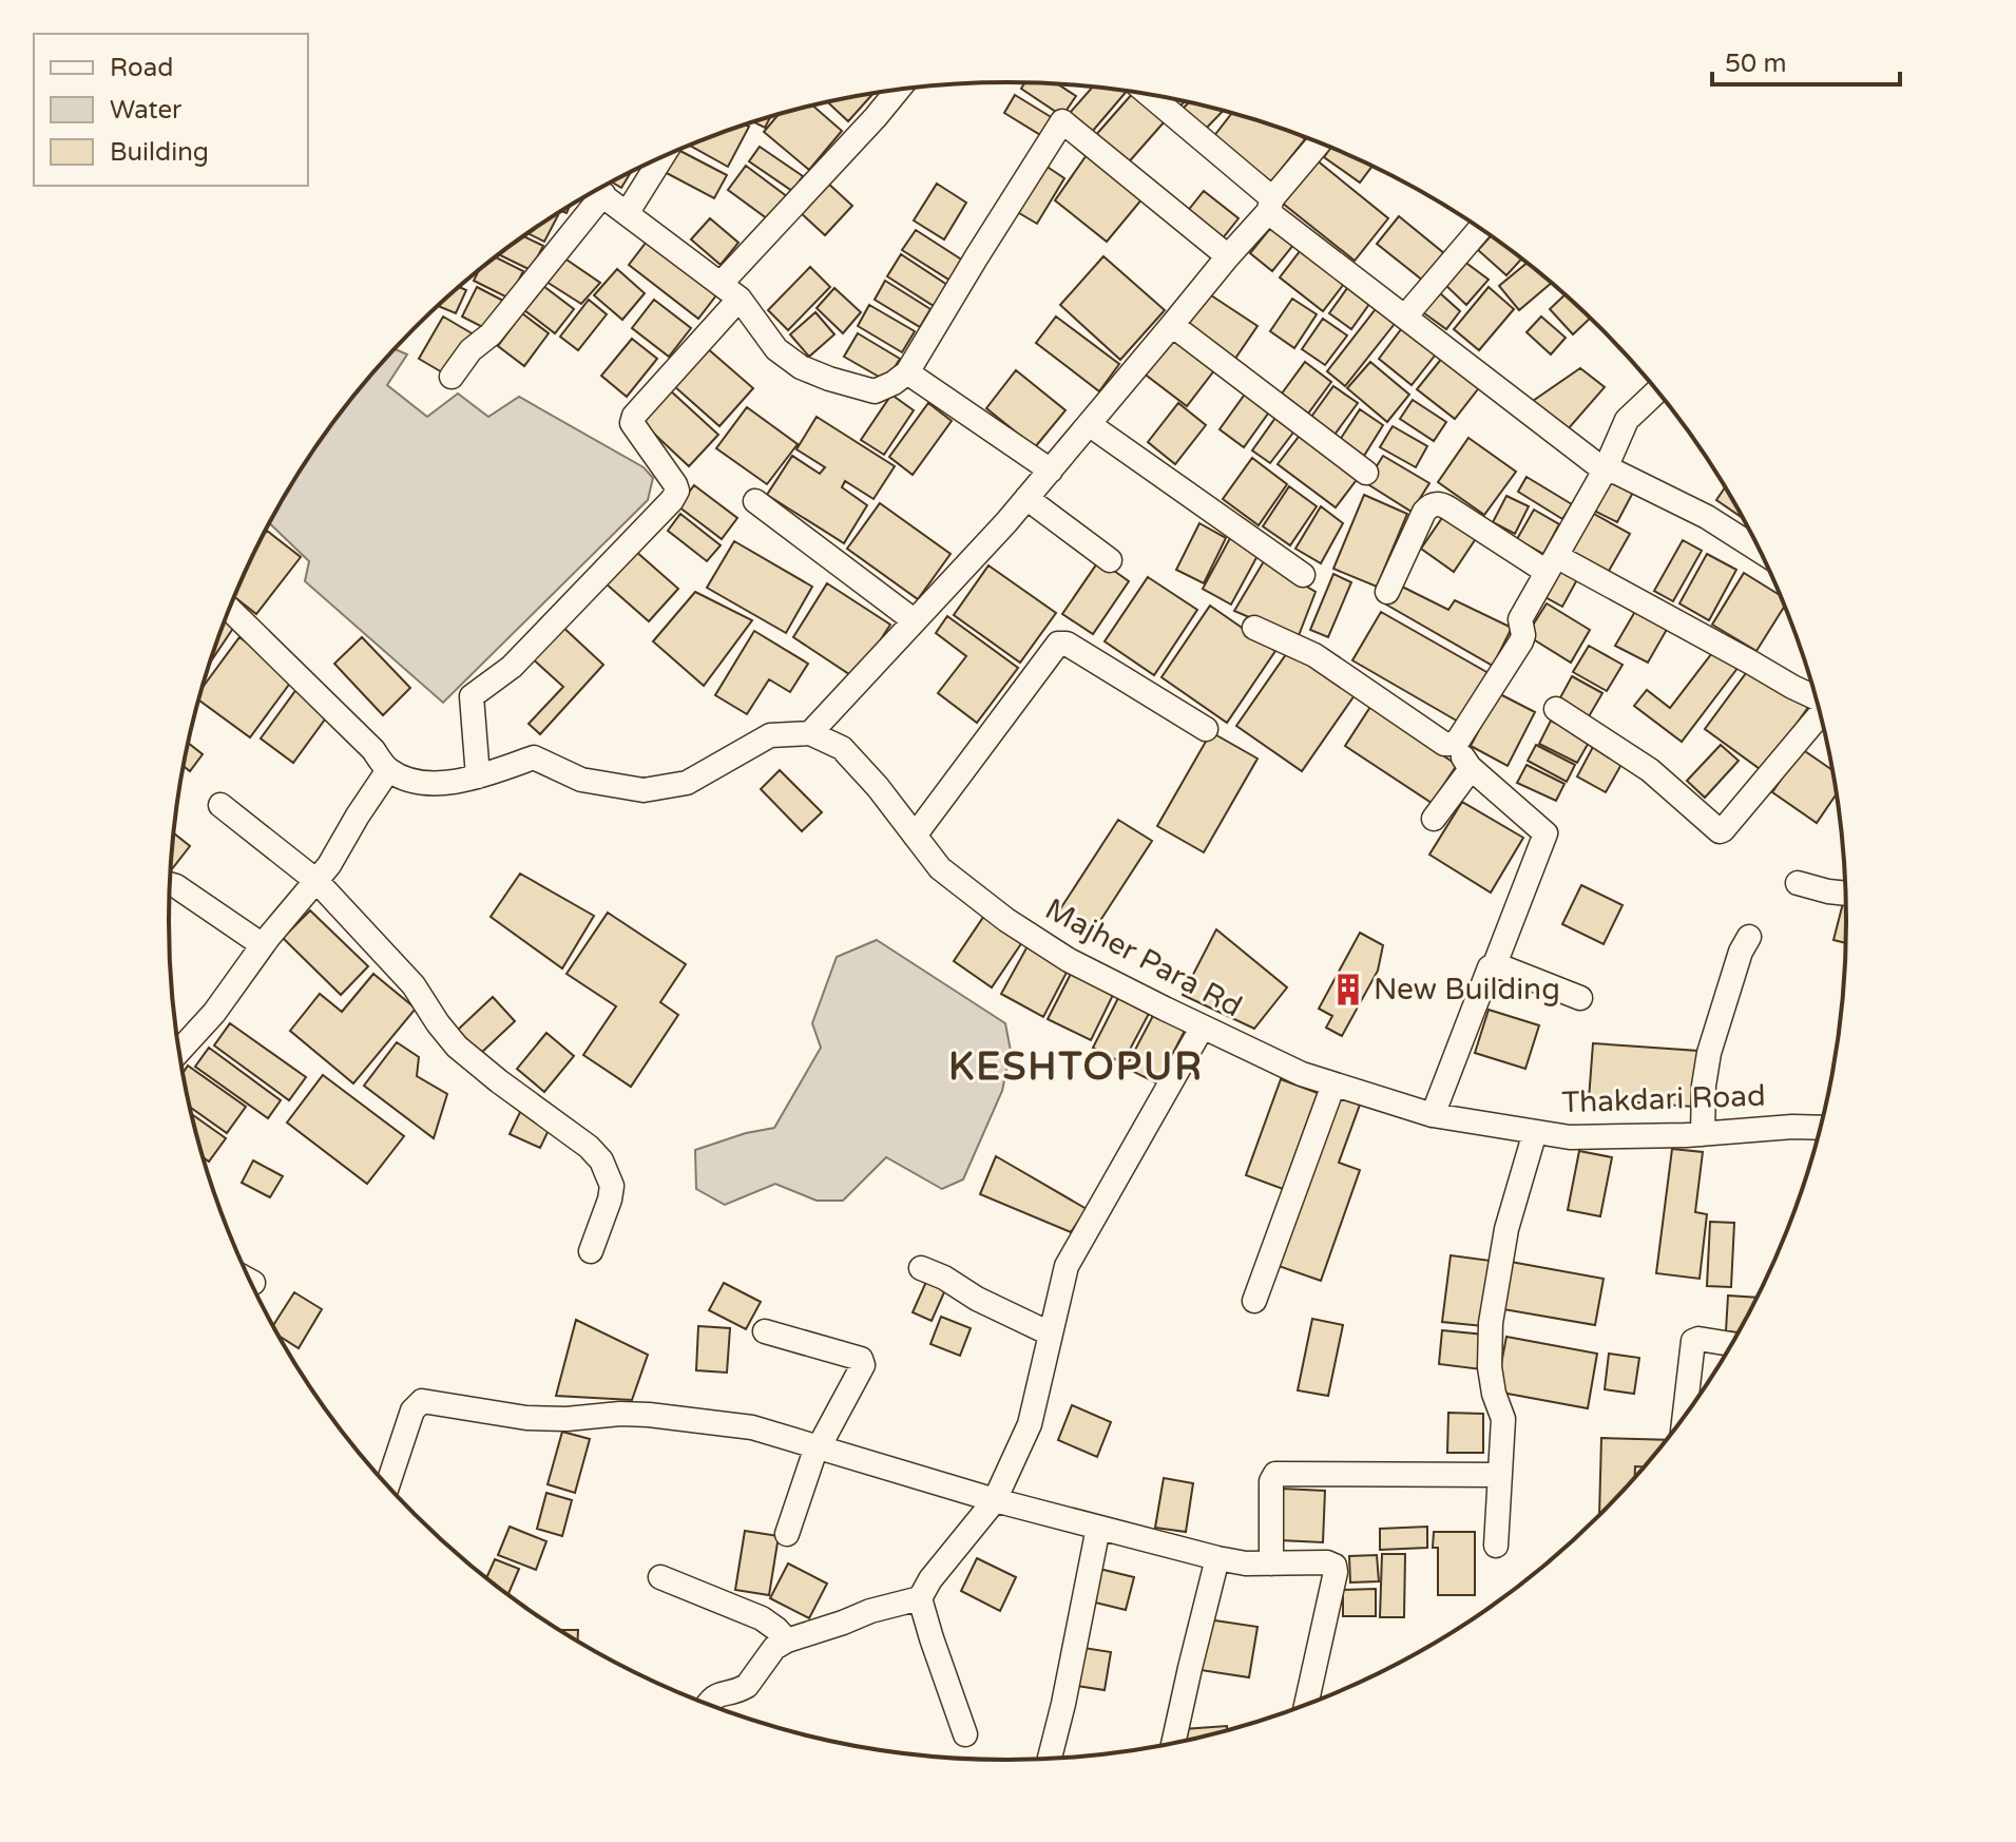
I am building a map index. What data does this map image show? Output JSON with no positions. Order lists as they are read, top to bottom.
{
  "streets": {
    "street": ["Majher Para Rd", "Thakdari Road"]
  },
  "crossings": [
    ["Majher Para Rd", "Thakdari Road"]
  ],
  "districts": ["KESHTOPUR"],
  "places": {
    "building": ["New Building"]
  },
  "legend": ["Road", "Water", "Building"],
  "scale_bar": "50 m"
}
